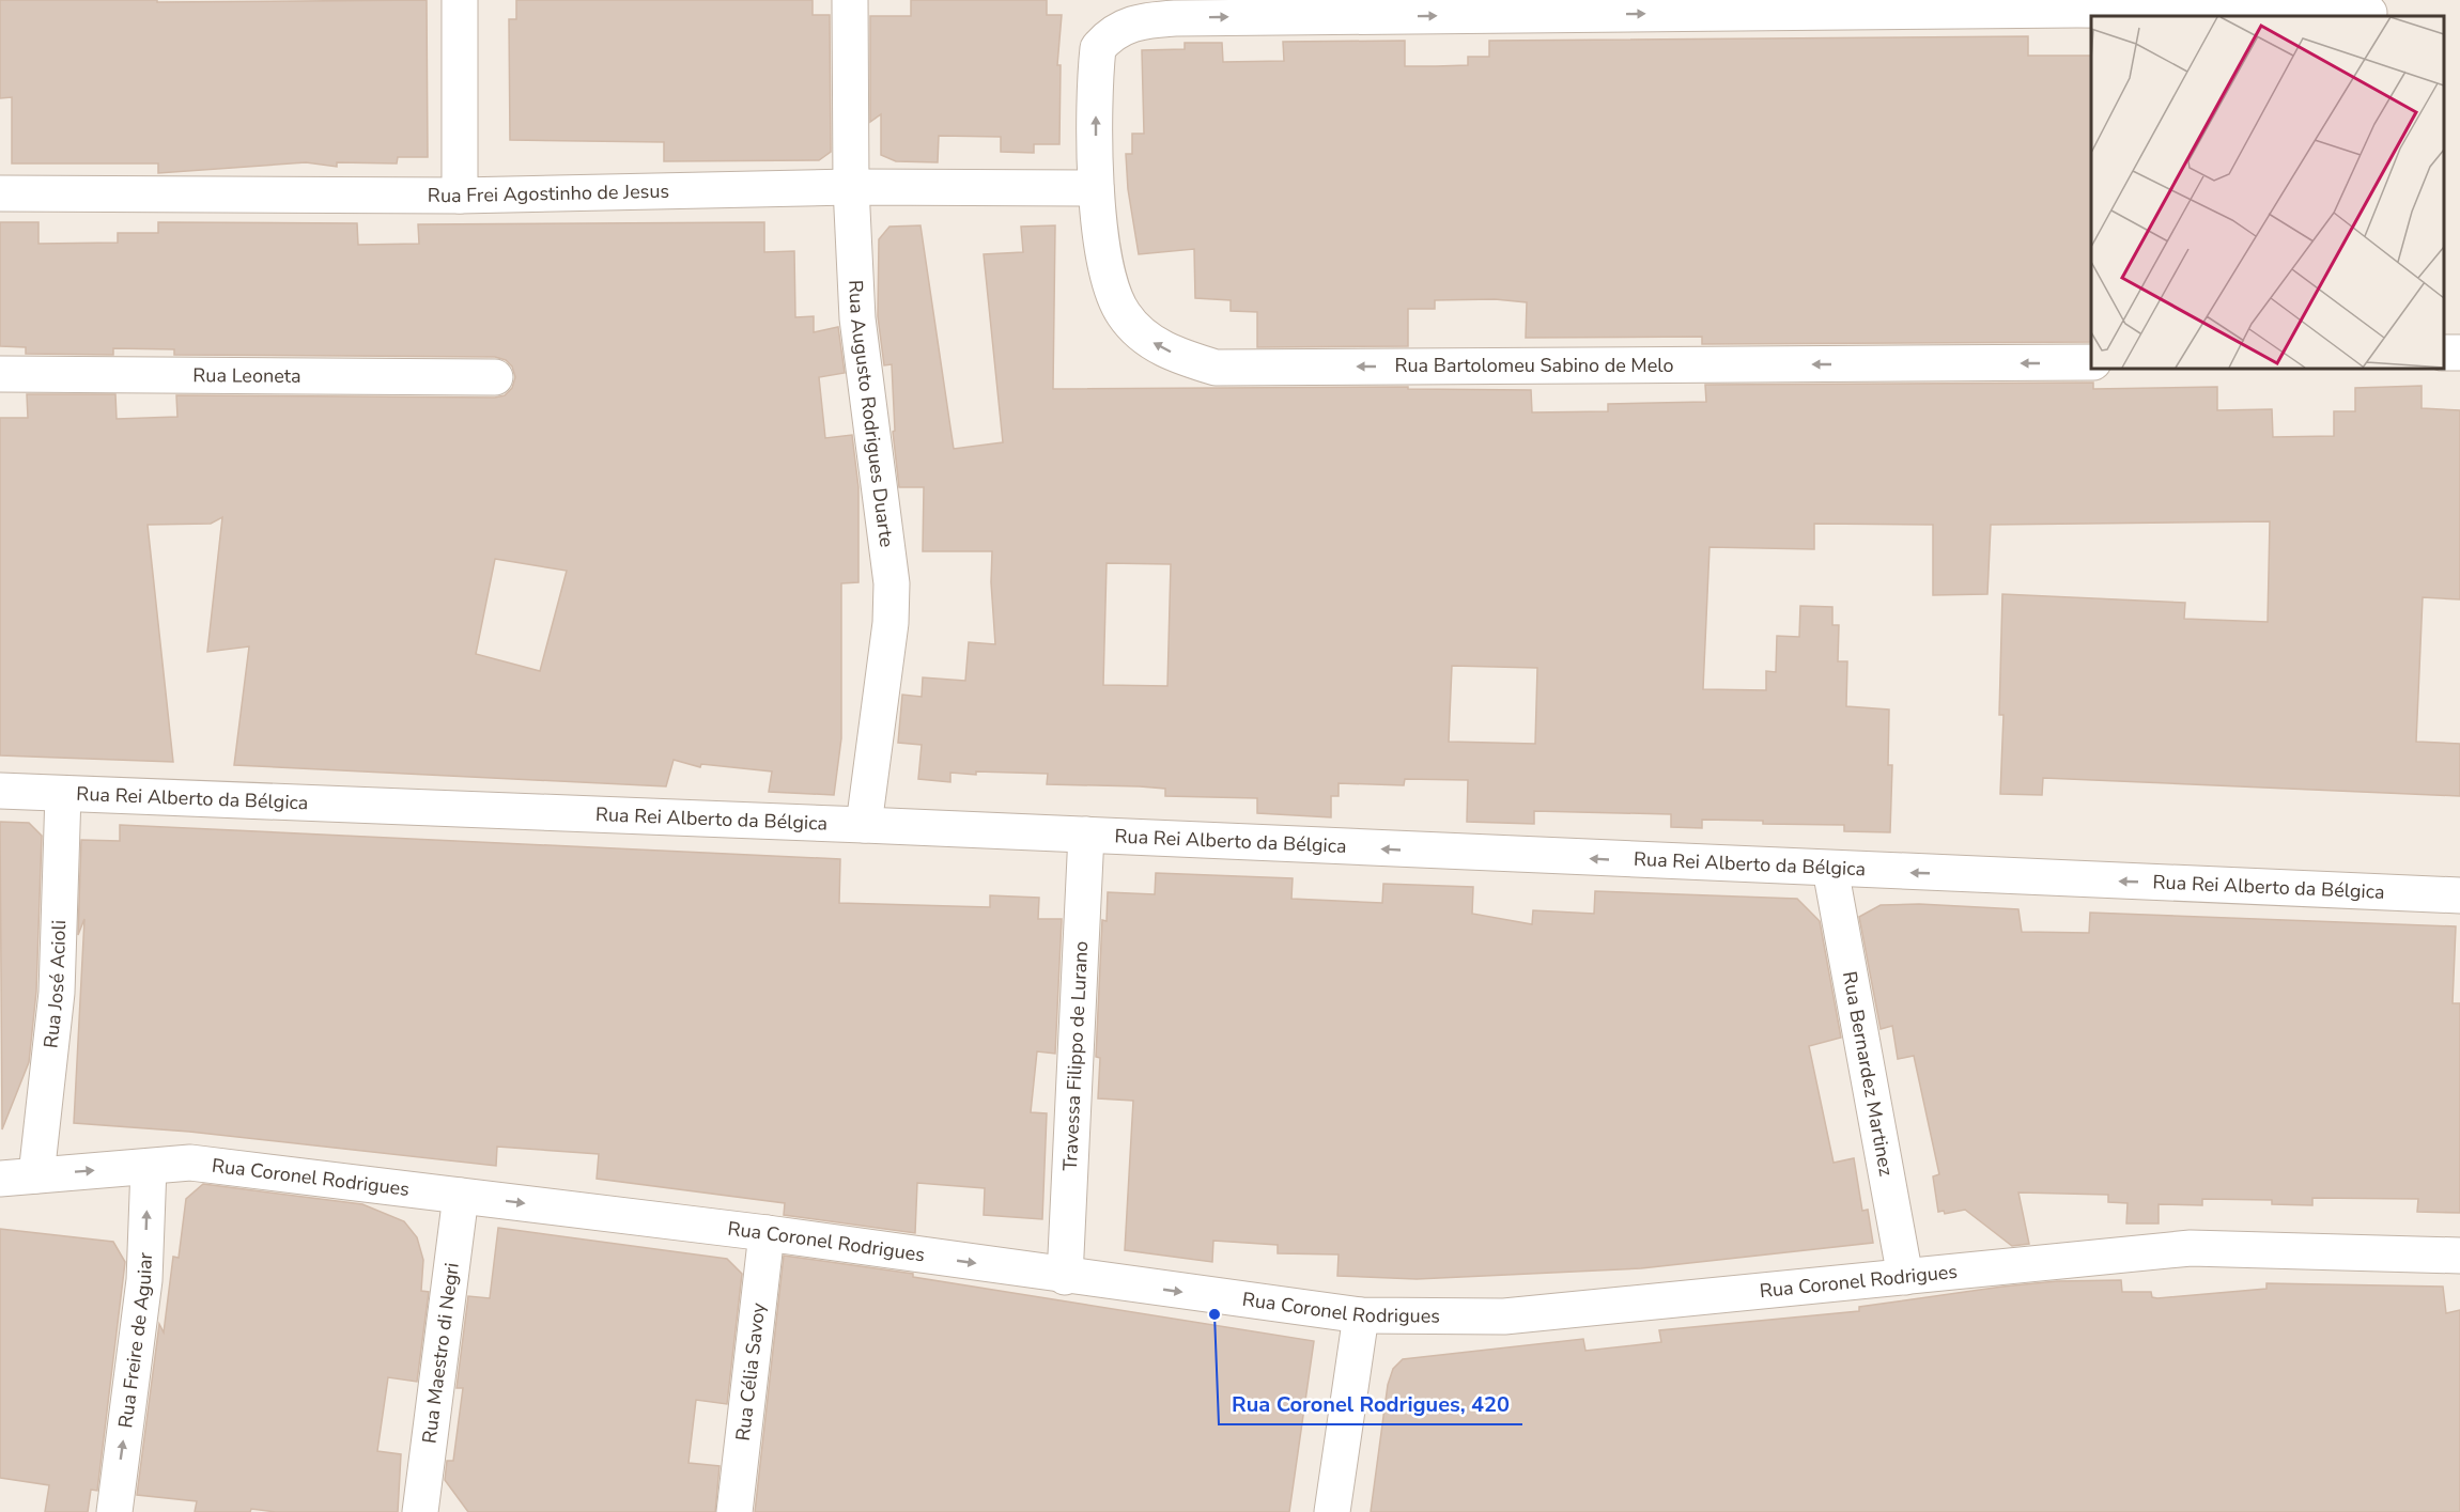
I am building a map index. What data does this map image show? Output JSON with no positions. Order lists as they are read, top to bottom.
{
  "streets": {
    "street": [
      "Rua Frei Agostinho de Jesus",
      "Rua Bartolomeu Sabino de Melo",
      "Rua Leoneta",
      "Rua Augusto Rodrigues Duarte",
      "Rua Rei Alberto da Bélgica",
      "Rua José Acioli",
      "Travessa Filippo de Lurano",
      "Rua Bernardez Martinez",
      "Rua Coronel Rodrigues",
      "Rua Freire de Aguiar",
      "Rua Maestro di Negri",
      "Rua Célia Savoy"
    ]
  },
  "crossings": [
    ["Rua Frei Agostinho de Jesus", "Rua Bartolomeu Sabino de Melo"],
    ["Rua Frei Agostinho de Jesus", "Rua Augusto Rodrigues Duarte"],
    ["Rua Augusto Rodrigues Duarte", "Rua Rei Alberto da Bélgica"],
    ["Rua Rei Alberto da Bélgica", "Rua José Acioli"],
    ["Rua Rei Alberto da Bélgica", "Travessa Filippo de Lurano"],
    ["Rua Rei Alberto da Bélgica", "Rua Bernardez Martinez"],
    ["Rua José Acioli", "Rua Coronel Rodrigues"],
    ["Travessa Filippo de Lurano", "Rua Coronel Rodrigues"],
    ["Rua Bernardez Martinez", "Rua Coronel Rodrigues"],
    ["Rua Coronel Rodrigues", "Rua Freire de Aguiar"],
    ["Rua Coronel Rodrigues", "Rua Maestro di Negri"],
    ["Rua Coronel Rodrigues", "Rua Célia Savoy"]
  ],
  "one_way": ["Rua Rei Alberto da Bélgica", "Rua Coronel Rodrigues", "Rua Freire de Aguiar"],
  "places": ["Rua Coronel Rodrigues, 420"]
}
